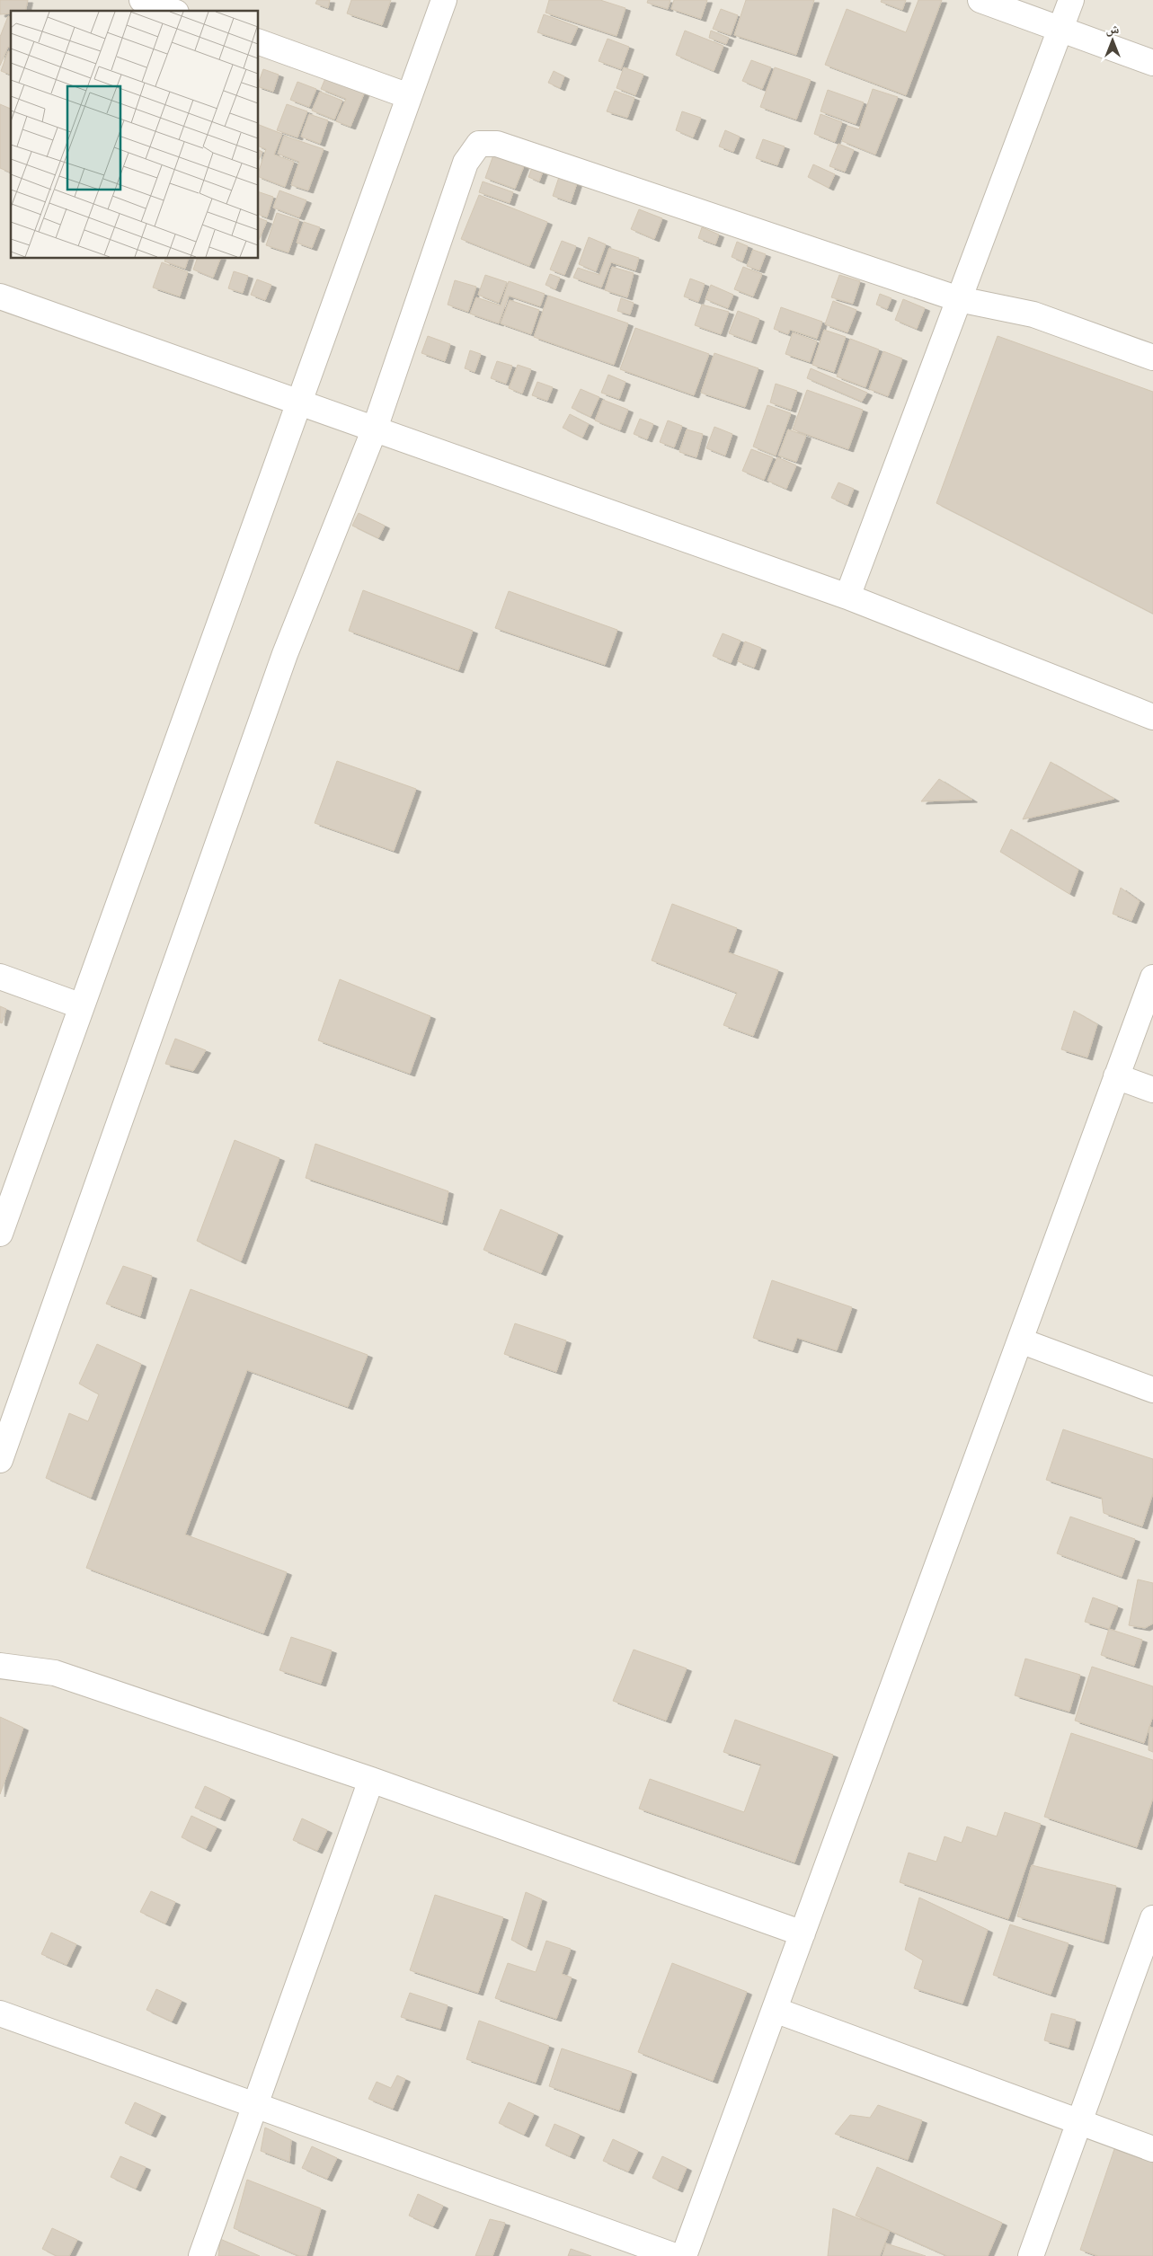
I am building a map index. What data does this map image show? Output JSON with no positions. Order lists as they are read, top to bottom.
{
  "north": "top"
}
